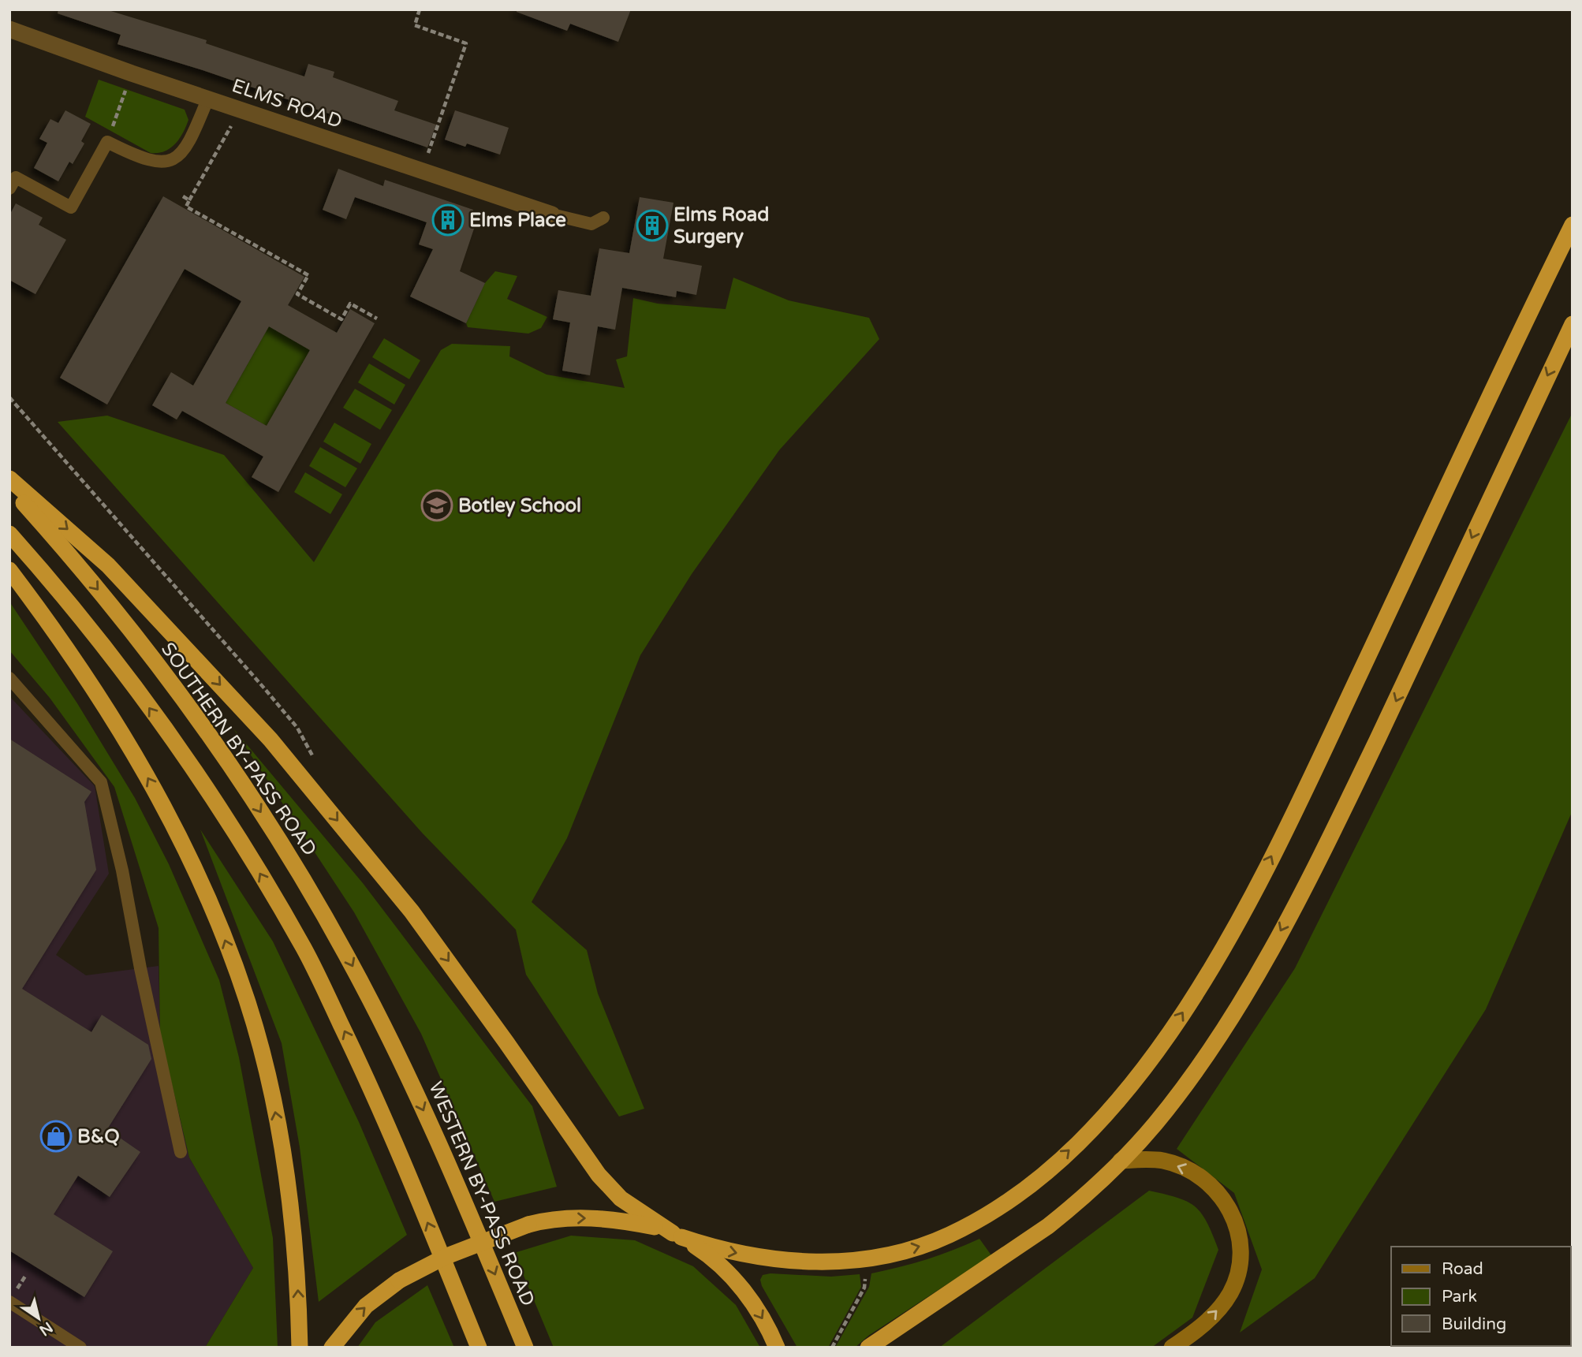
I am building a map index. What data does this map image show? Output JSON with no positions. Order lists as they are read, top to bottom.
{
  "streets": {
    "highway": ["SOUTHERN BY-PASS ROAD", "WESTERN BY-PASS ROAD"],
    "street": ["ELMS ROAD"]
  },
  "crossings": [
    ["SOUTHERN BY-PASS ROAD", "WESTERN BY-PASS ROAD"]
  ],
  "places": {
    "building": ["Elms Place", "Elms Road Surgery"],
    "school or university": ["Botley School"],
    "shop": ["B&Q"]
  },
  "legend": ["Road", "Park", "Building"],
  "north": "bottom right"
}
